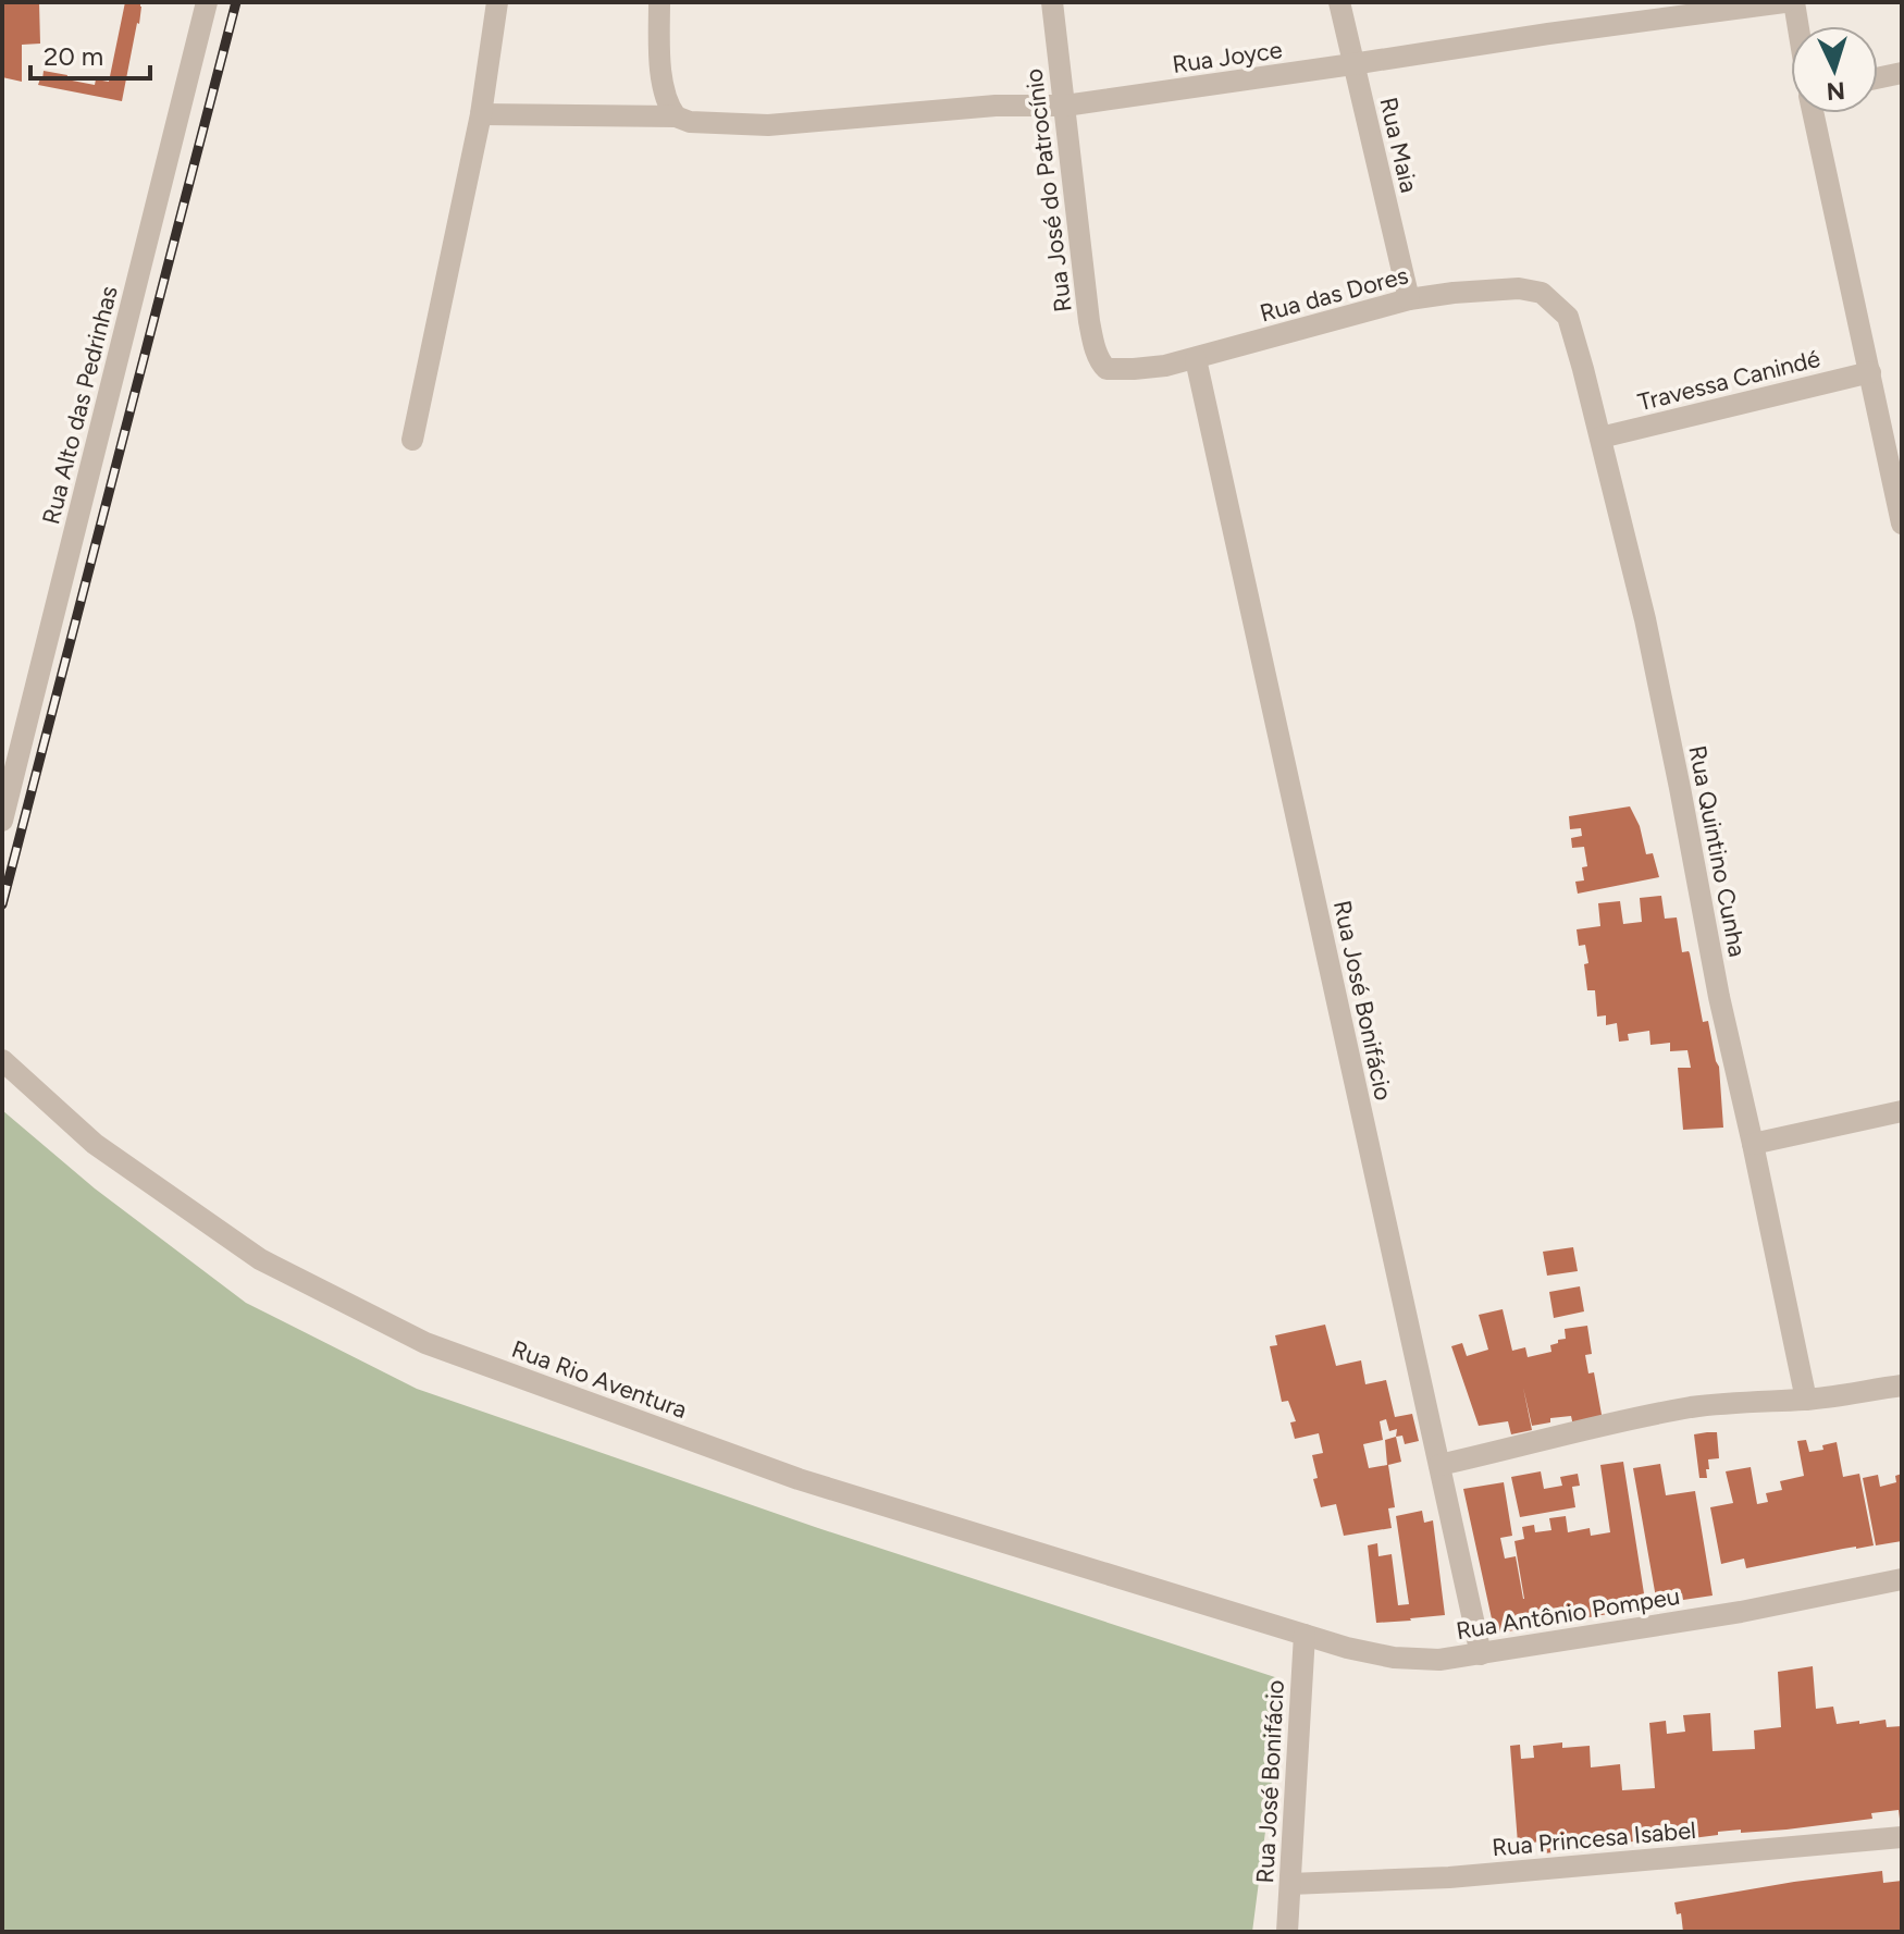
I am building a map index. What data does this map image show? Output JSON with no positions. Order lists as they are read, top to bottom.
{
  "streets": {
    "street": [
      "Rua Joyce",
      "Rua Maia",
      "Rua José do Patrocínio",
      "Rua das Dores",
      "Travessa Canindé",
      "Rua Alto das Pedrinhas",
      "Rua Quintino Cunha",
      "Rua José Bonifácio",
      "Rua Rio Aventura",
      "Rua Antônio Pompeu",
      "Rua Princesa Isabel"
    ]
  },
  "crossings": [
    ["Rua Joyce", "Rua Maia"],
    ["Rua Joyce", "Rua José do Patrocínio"],
    ["Rua Maia", "Rua das Dores"],
    ["Rua José do Patrocínio", "Rua das Dores"],
    ["Rua das Dores", "Rua Quintino Cunha"],
    ["Rua das Dores", "Rua José Bonifácio"],
    ["Travessa Canindé", "Rua Quintino Cunha"],
    ["Rua José Bonifácio", "Rua Antônio Pompeu"],
    ["Rua José Bonifácio", "Rua Princesa Isabel"],
    ["Rua Rio Aventura", "Rua Antônio Pompeu"]
  ],
  "scale_bar": "20 m",
  "north": "bottom"
}
